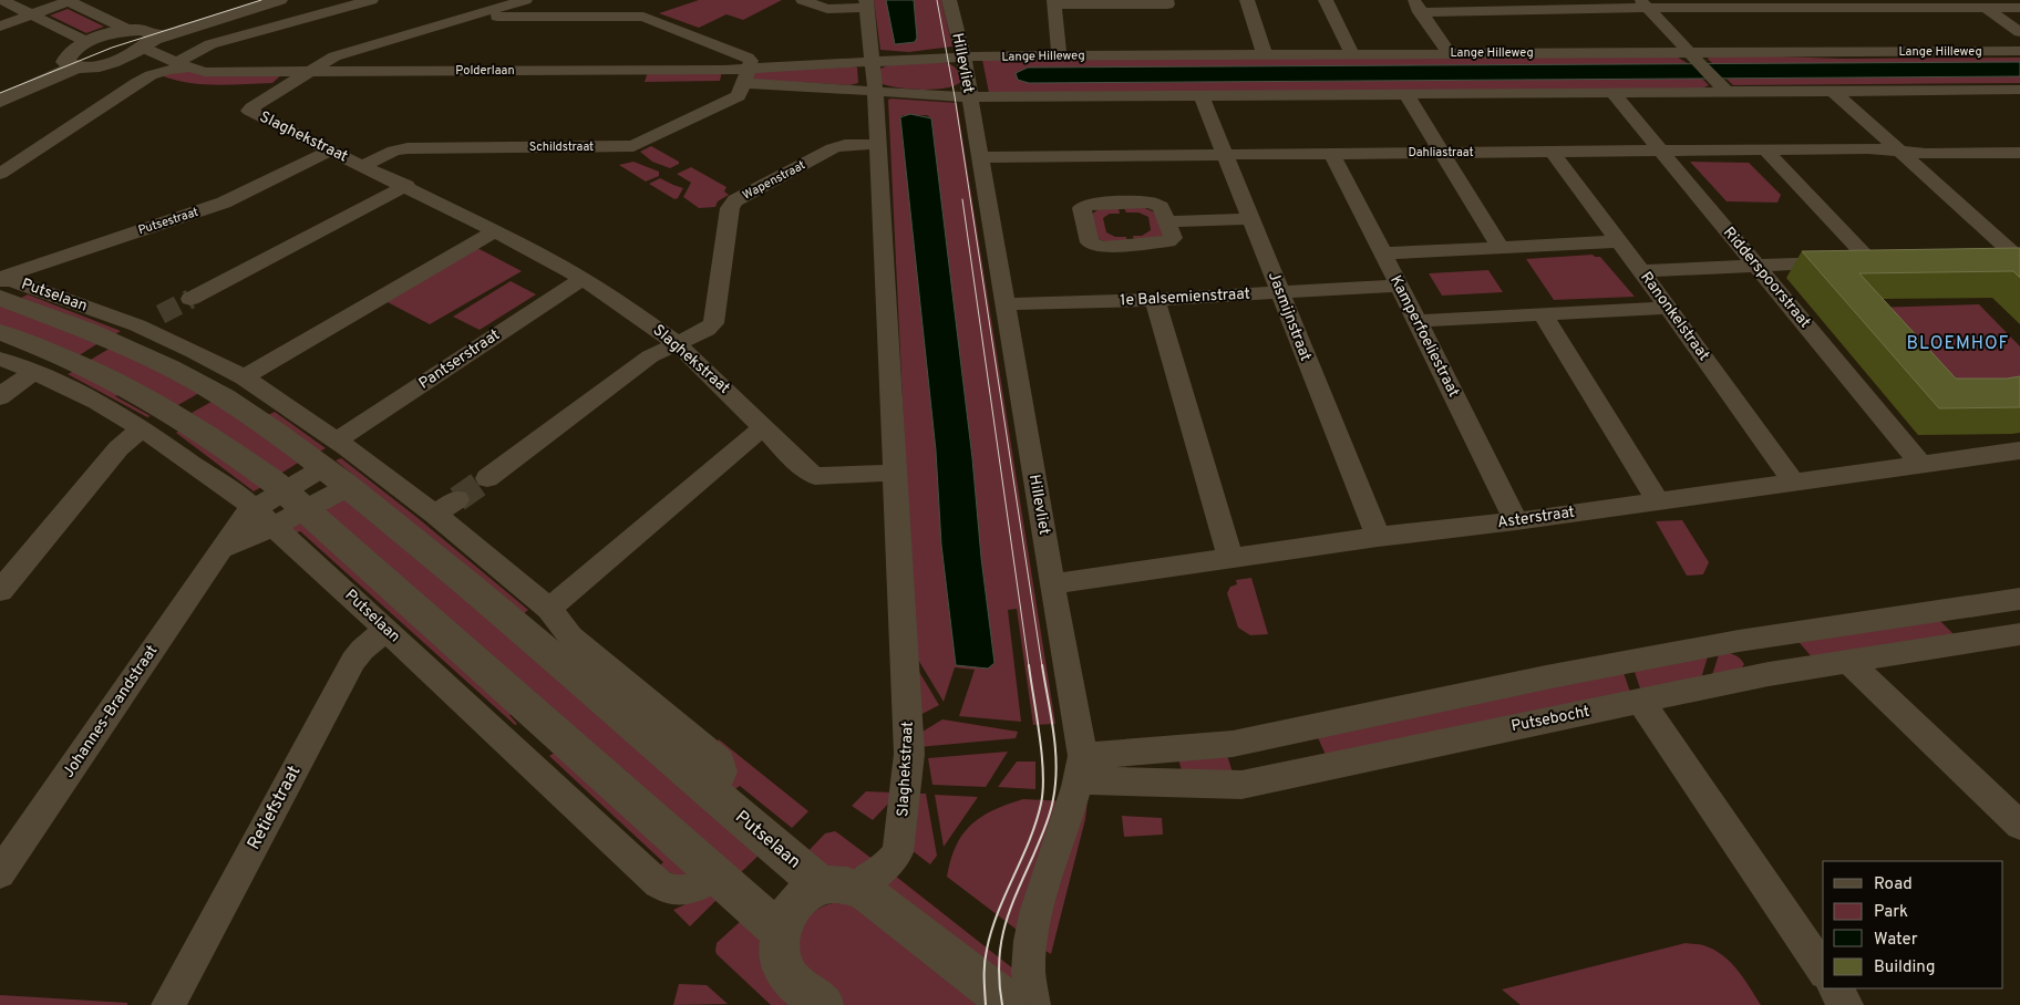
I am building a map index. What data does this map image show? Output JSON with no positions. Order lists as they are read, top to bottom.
{
  "streets": {
    "main road": ["Putselaan"],
    "street": [
      "Lange Hilleweg",
      "Hillevliet",
      "Polderlaan",
      "Slaghekstraat",
      "Schildstraat",
      "Dahliastraat",
      "Wapenstraat",
      "Putsestraat",
      "Ridderspoorstraat",
      "1e Balsemienstraat",
      "Jasmijnstraat",
      "Ranonkelstraat",
      "Kamperfoeliestraat",
      "Pantserstraat",
      "Asterstraat",
      "Johannes-Brandstraat",
      "Putsebocht",
      "Retiefstraat"
    ]
  },
  "crossings": [
    ["Lange Hilleweg", "Hillevliet"],
    ["Lange Hilleweg", "Polderlaan"],
    ["Hillevliet", "Polderlaan"],
    ["Hillevliet", "Dahliastraat"],
    ["Hillevliet", "1e Balsemienstraat"],
    ["Hillevliet", "Asterstraat"],
    ["Hillevliet", "Putsebocht"],
    ["Polderlaan", "Slaghekstraat"],
    ["Polderlaan", "Schildstraat"],
    ["Slaghekstraat", "Schildstraat"],
    ["Slaghekstraat", "Wapenstraat"],
    ["Slaghekstraat", "Putsestraat"],
    ["Slaghekstraat", "Putselaan"],
    ["Slaghekstraat", "Pantserstraat"],
    ["Dahliastraat", "Ridderspoorstraat"],
    ["Dahliastraat", "Jasmijnstraat"],
    ["Dahliastraat", "Ranonkelstraat"],
    ["Dahliastraat", "Kamperfoeliestraat"],
    ["Putsestraat", "Putselaan"],
    ["Ridderspoorstraat", "Asterstraat"],
    ["Putselaan", "Pantserstraat"],
    ["Putselaan", "Johannes-Brandstraat"],
    ["Putselaan", "Retiefstraat"],
    ["1e Balsemienstraat", "Jasmijnstraat"],
    ["1e Balsemienstraat", "Kamperfoeliestraat"],
    ["Jasmijnstraat", "Asterstraat"],
    ["Ranonkelstraat", "Asterstraat"],
    ["Kamperfoeliestraat", "Asterstraat"],
    ["Pantserstraat", "Johannes-Brandstraat"]
  ],
  "districts": ["BLOEMHOF"],
  "legend": [
    "Road",
    "Park",
    "Water",
    "Building"
  ]
}
